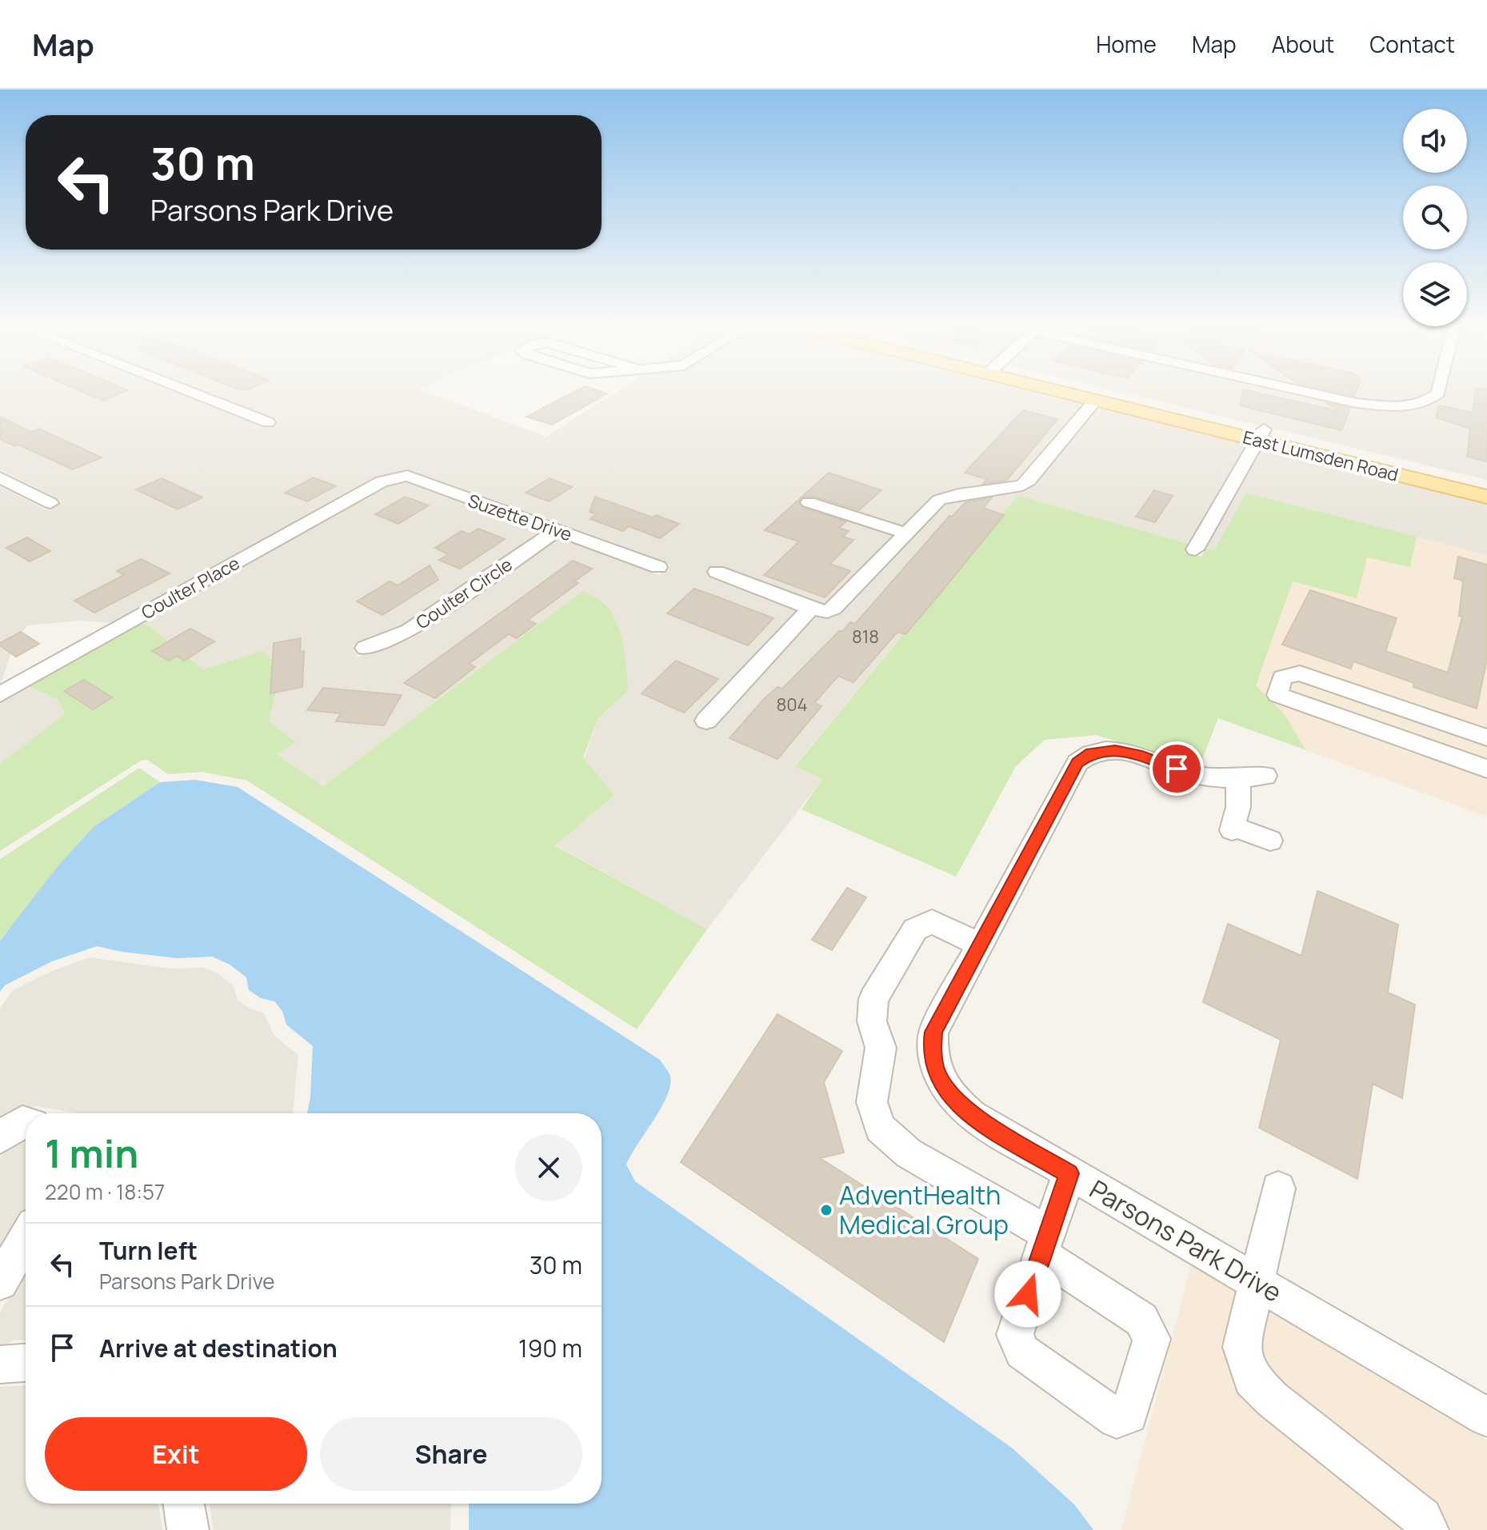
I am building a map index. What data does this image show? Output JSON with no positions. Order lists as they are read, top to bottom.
{
  "streets": {
    "main road": ["East Lumsden Road"],
    "street": [
      "Suzette Drive",
      "Coulter Place",
      "Coulter Circle",
      "Parsons Park Drive"
    ]
  },
  "crossings": [
    ["Suzette Drive", "Coulter Place"],
    ["Suzette Drive", "Coulter Circle"]
  ],
  "places": ["AdventHealth Medical Group"],
  "house_numbers": ["818", "804"],
  "page": {
    "header": "Map",
    "nav": [
      "Home",
      "Map",
      "About",
      "Contact"
    ],
    "turn": ["30 m", "Parsons Park Drive"],
    "heading": ["1 min", "220 m · 18:57"],
    "list": [
      {
        "name": "Turn left",
        "note": "Parsons Park Drive",
        "value": "30 m"
      },
      {
        "name": "Arrive at destination",
        "value": "190 m"
      }
    ],
    "buttons": ["Exit", "Share"]
  }
}
